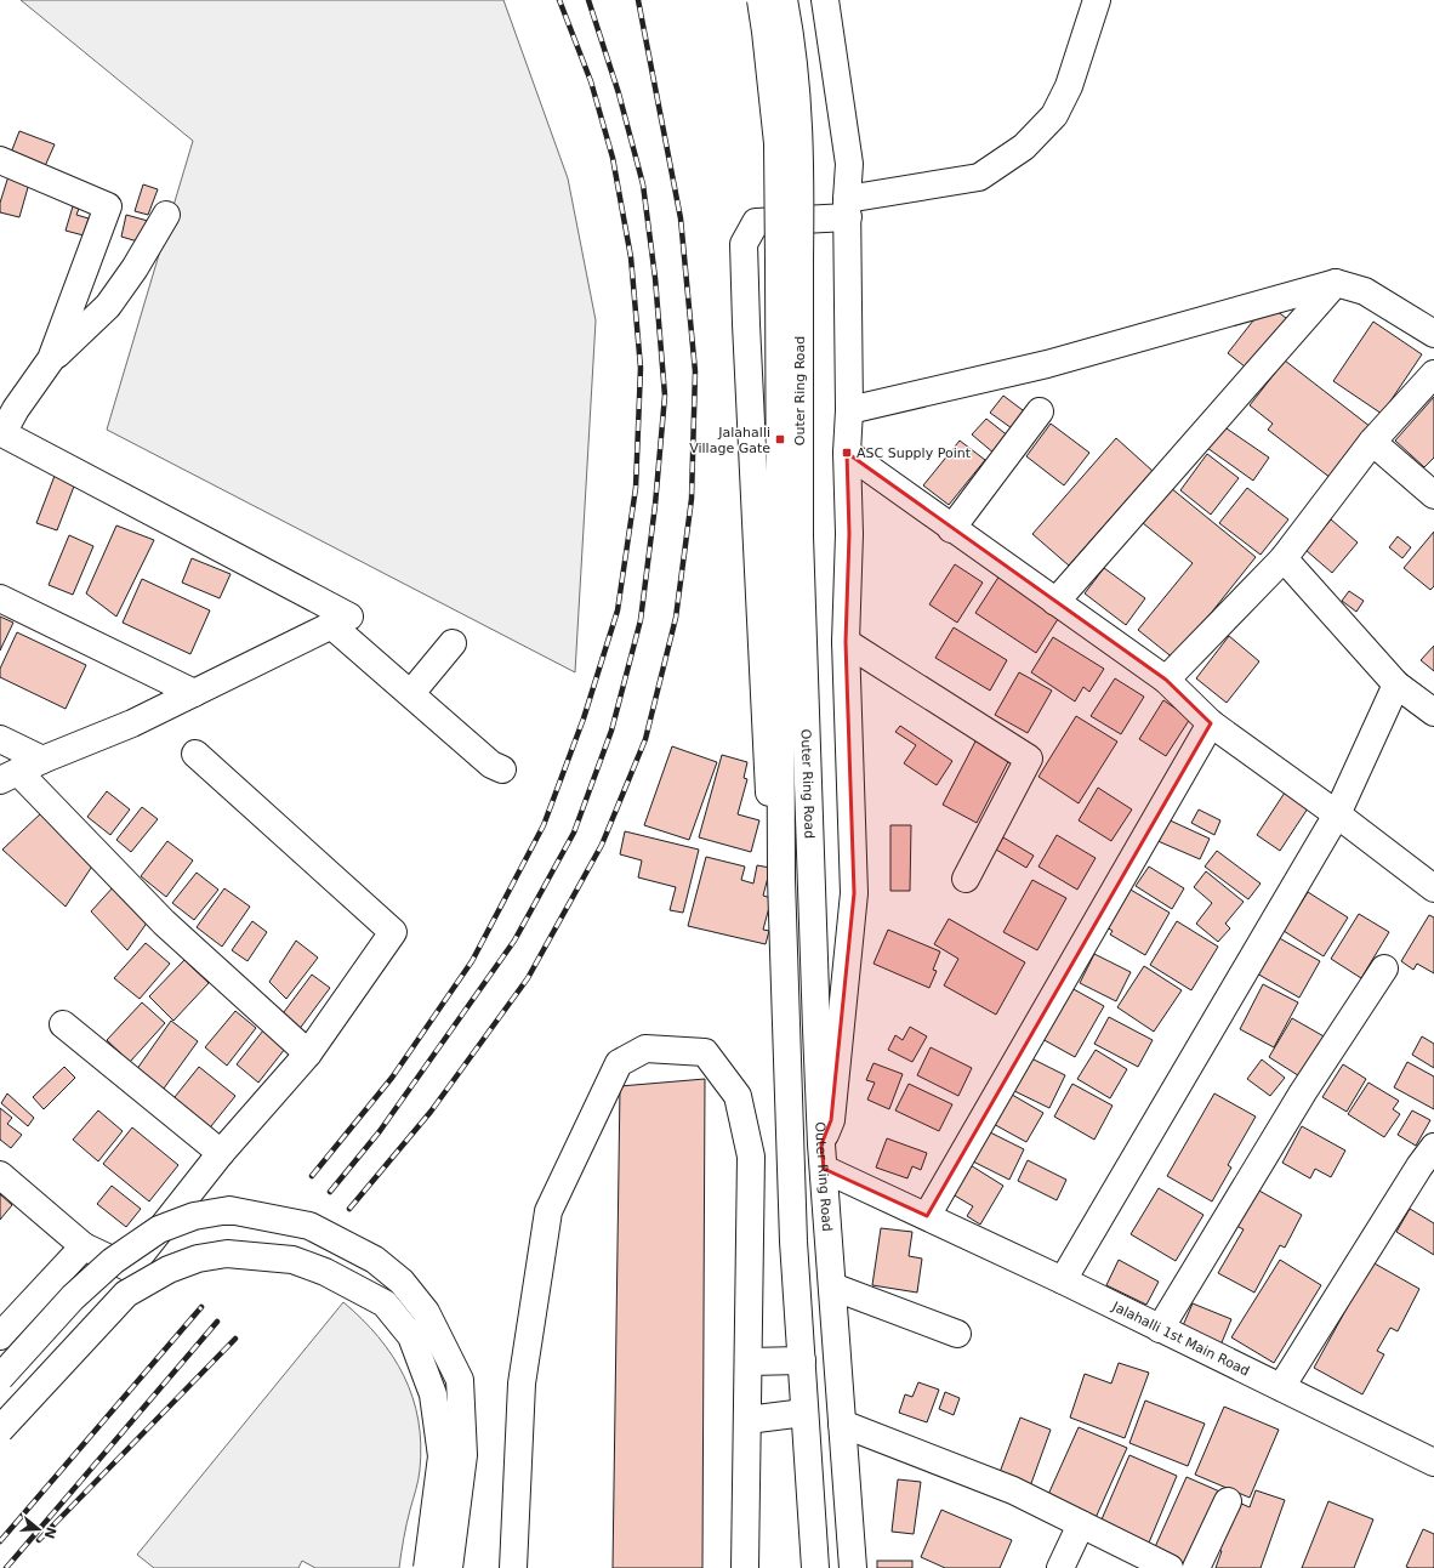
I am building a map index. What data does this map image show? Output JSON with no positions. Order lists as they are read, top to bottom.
{
  "streets": {
    "main road": ["Outer Ring Road", "Jalahalli 1st Main Road"]
  },
  "crossings": [
    ["Outer Ring Road", "Jalahalli 1st Main Road"]
  ],
  "places": {
    "transit": ["Jalahalli Village Gate", "ASC Supply Point"]
  },
  "north": "right"
}
